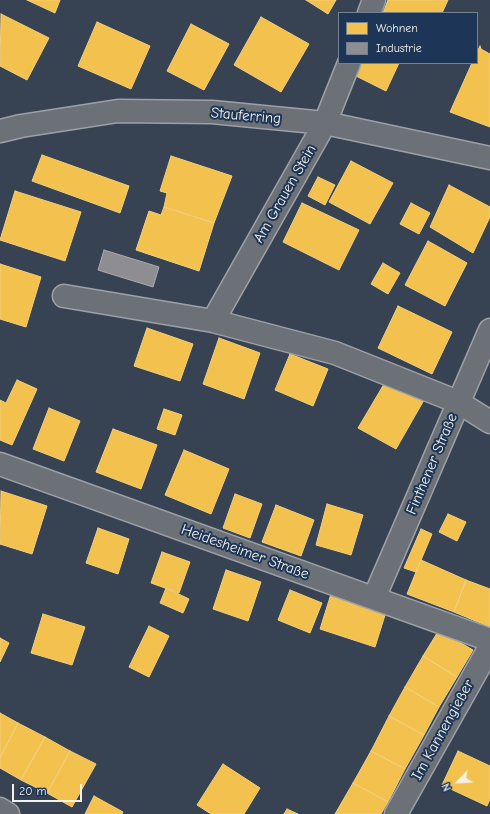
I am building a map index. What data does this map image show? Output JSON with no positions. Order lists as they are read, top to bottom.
{
  "streets": {
    "street": [
      "Stauferring",
      "Am Grauen Stein",
      "Finthener Straße",
      "Heidesheimer Straße",
      "Im Kannengießer"
    ]
  },
  "crossings": [
    ["Stauferring", "Am Grauen Stein"],
    ["Finthener Straße", "Heidesheimer Straße"]
  ],
  "legend": ["Wohnen", "Industrie"],
  "scale_bar": "20 m",
  "north": "bottom left"
}
